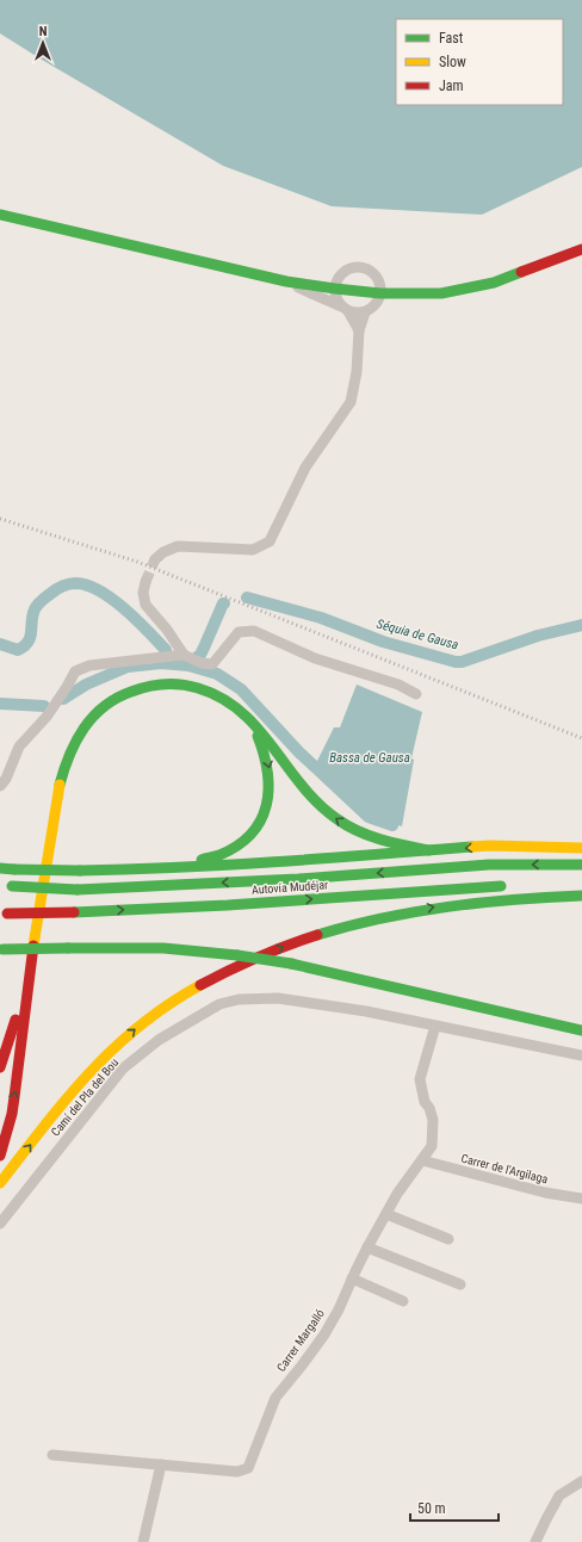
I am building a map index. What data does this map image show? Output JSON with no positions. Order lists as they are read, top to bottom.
{
  "streets": {
    "main road": ["Autovía Mudéjar"],
    "street": ["Camí del Pla del Bou", "Carrer de l'Argilaga", "Carrer Margalló"]
  },
  "crossings": [
    ["Camí del Pla del Bou", "Carrer Margalló"],
    ["Carrer de l'Argilaga", "Carrer Margalló"]
  ],
  "water": ["Séquia de Gausa", "Bassa de Gausa"],
  "legend": ["Fast", "Slow", "Jam"],
  "scale_bar": "50 m",
  "north": "top"
}
